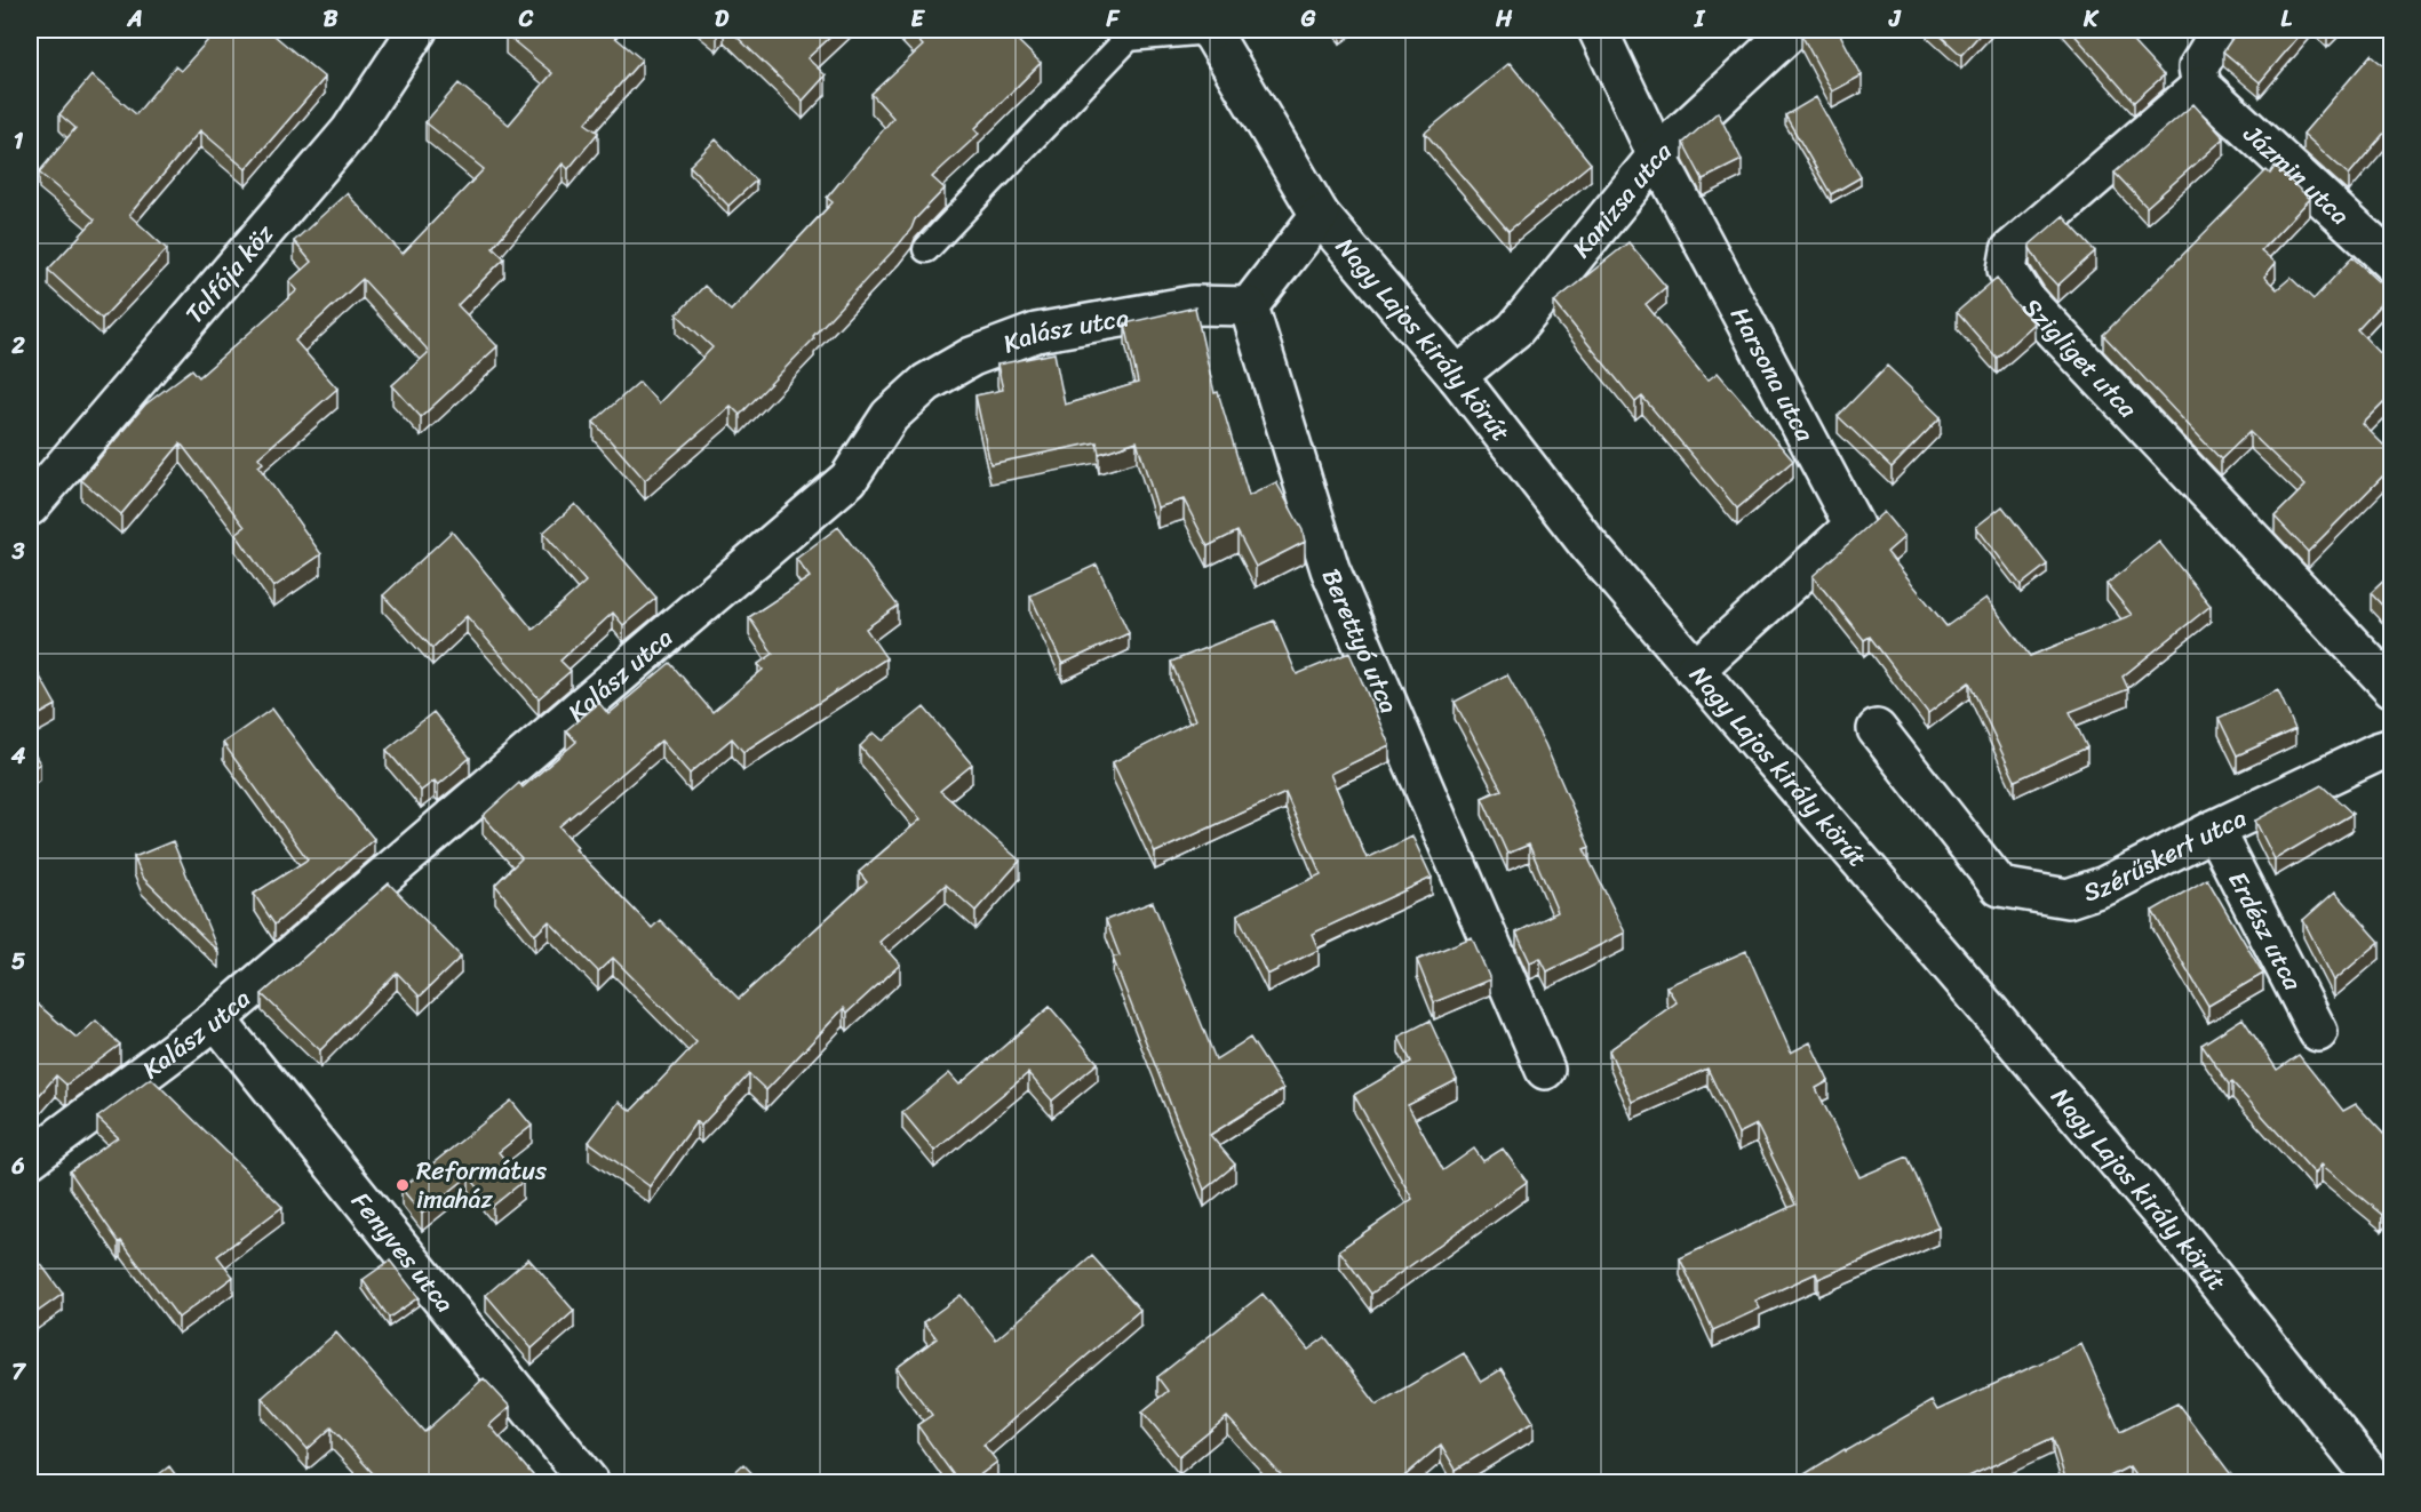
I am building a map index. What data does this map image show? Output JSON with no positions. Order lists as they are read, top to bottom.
{
  "streets": {
    "street": [
      "Jázmin utca",
      "Kanizsa utca",
      "Talfája köz",
      "Kalász utca",
      "Nagy Lajos király körút",
      "Szigliget utca",
      "Harsona utca",
      "Berettyó utca",
      "Szérűskert utca",
      "Erdész utca",
      "Fenyves utca"
    ]
  },
  "crossings": [
    ["Jázmin utca", "Szigliget utca"],
    ["Kanizsa utca", "Nagy Lajos király körút"],
    ["Kanizsa utca", "Harsona utca"],
    ["Kalász utca", "Berettyó utca"],
    ["Kalász utca", "Fenyves utca"],
    ["Nagy Lajos király körút", "Harsona utca"],
    ["Szérűskert utca", "Erdész utca"]
  ],
  "places": ["Református imaház"],
  "grid": {
    "columns": [
      "A",
      "B",
      "C",
      "D",
      "E",
      "F",
      "G",
      "H",
      "I",
      "J",
      "K",
      "L"
    ],
    "rows": [
      "1",
      "2",
      "3",
      "4",
      "5",
      "6",
      "7"
    ]
  }
}
